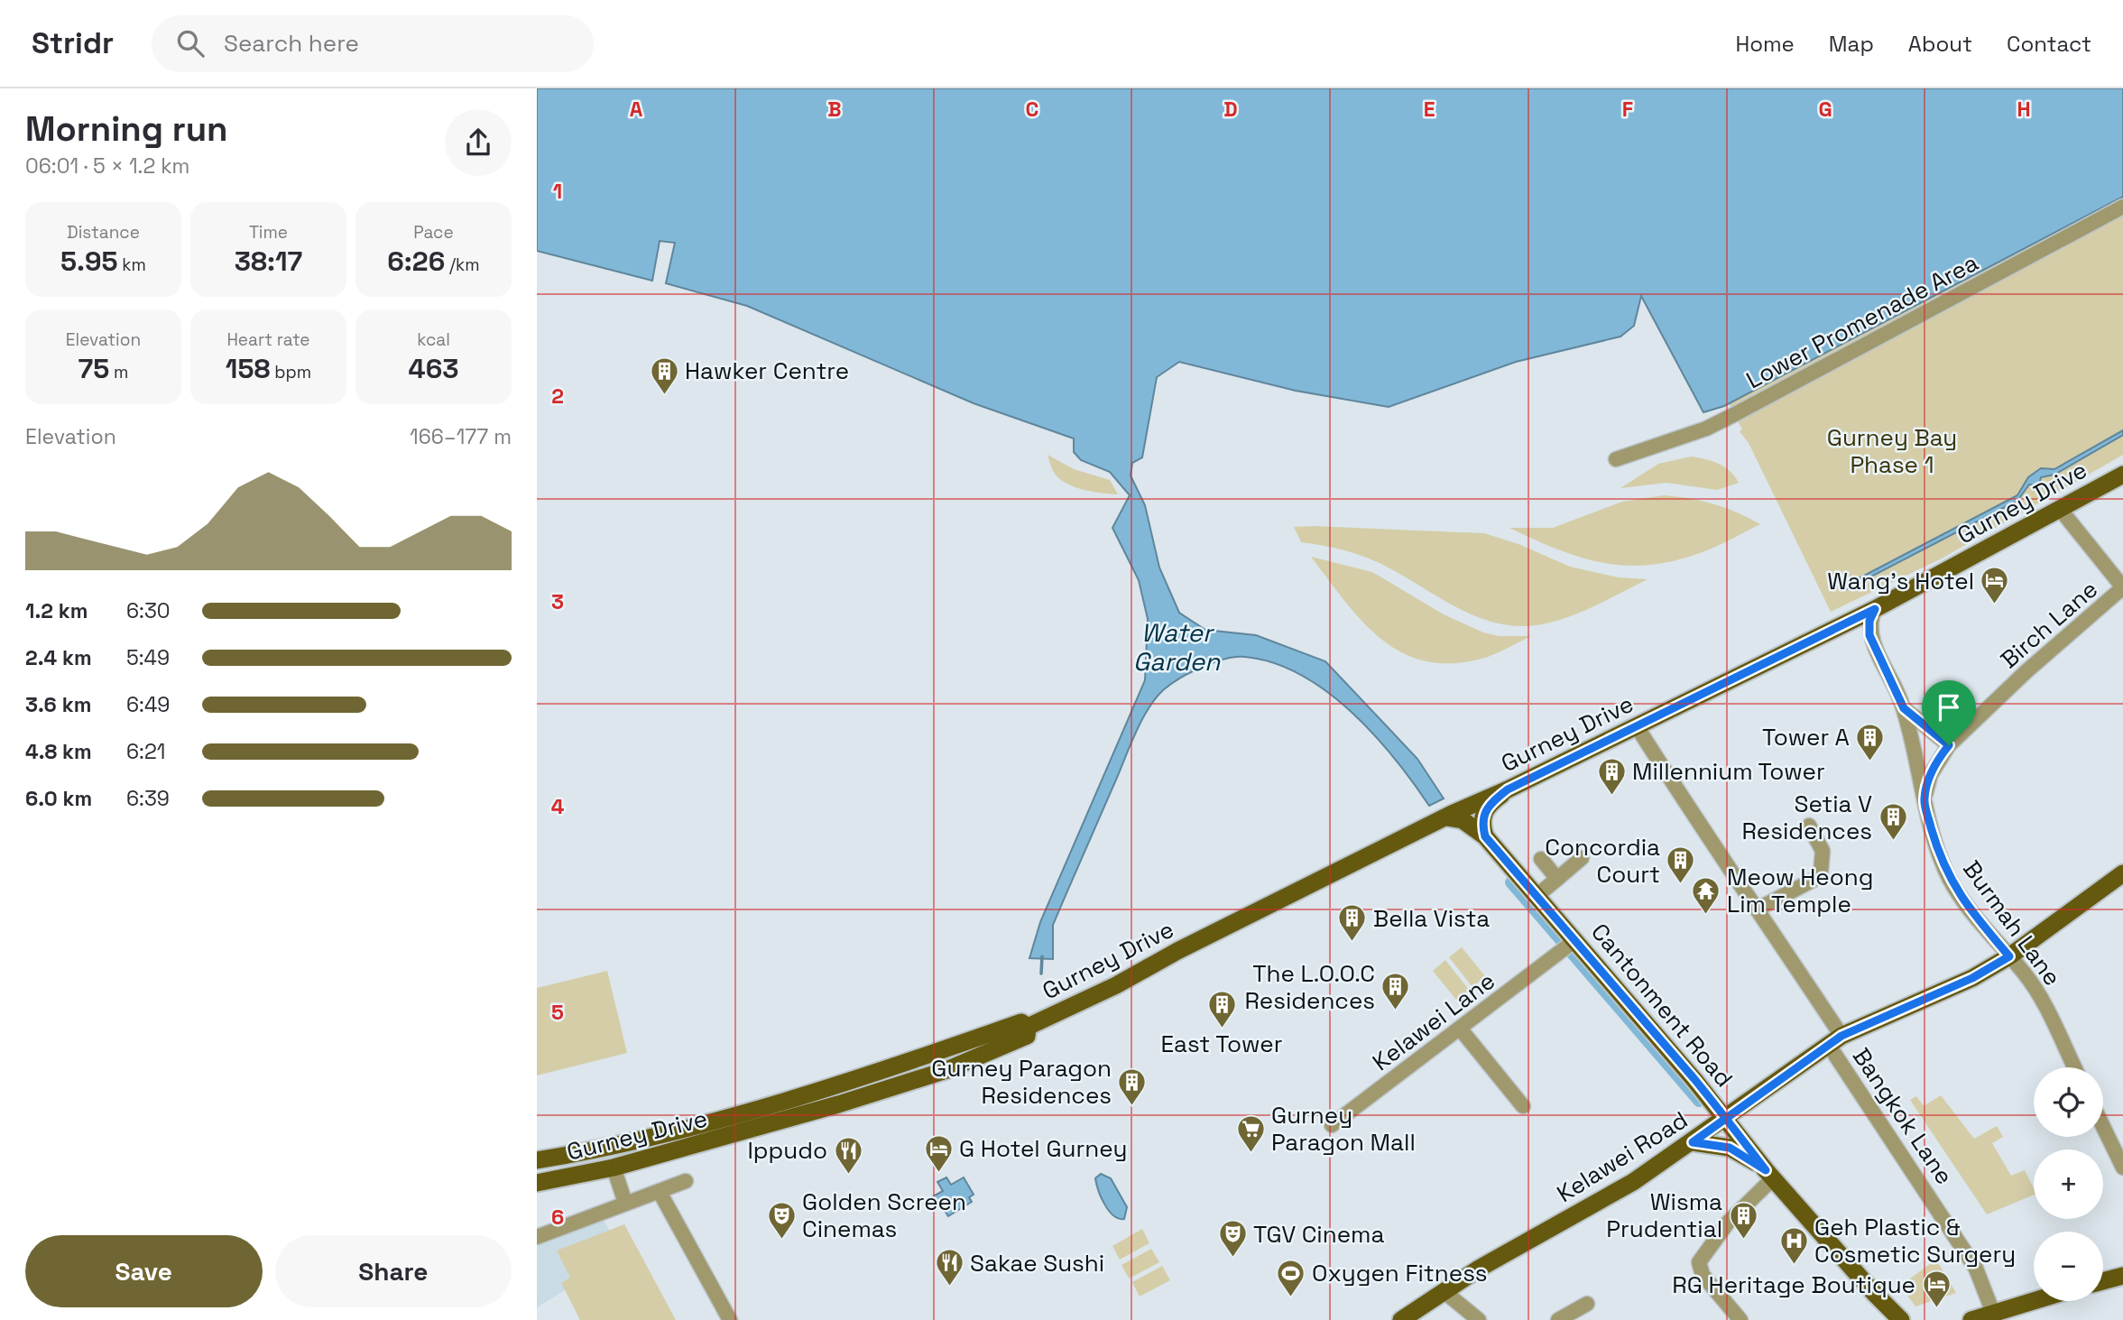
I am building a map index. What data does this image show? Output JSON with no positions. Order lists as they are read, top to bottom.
{
  "streets": {
    "main road": ["Gurney Drive", "Cantonment Road", "Kelawei Road"],
    "street": [
      "Lower Promenade Area",
      "Birch Lane",
      "Burmah Lane",
      "Kelawei Lane",
      "Bangkok Lane"
    ]
  },
  "crossings": [
    ["Gurney Drive", "Burmah Lane"],
    ["Gurney Drive", "Cantonment Road"],
    ["Gurney Drive", "Bangkok Lane"],
    ["Birch Lane", "Burmah Lane"],
    ["Burmah Lane", "Kelawei Road"],
    ["Cantonment Road", "Kelawei Lane"],
    ["Cantonment Road", "Kelawei Road"],
    ["Bangkok Lane", "Kelawei Road"]
  ],
  "water": ["Water Garden"],
  "parks": ["Gurney Bay Phase 1"],
  "places": {
    "building": [
      "Hawker Centre",
      "Tower A",
      "Millennium Tower",
      "Setia V Residences",
      "Concordia Court",
      "Bella Vista",
      "The L.O.O.C Residences",
      "East Tower",
      "Gurney Paragon Residences",
      "Wisma Prudential"
    ],
    "hotel": ["Wang's Hotel", "G Hotel Gurney", "RG Heritage Boutique"],
    "temple": ["Meow Heong Lim Temple"],
    "supermarket": ["Gurney Paragon Mall"],
    "restaurant": ["Ippudo", "Sakae Sushi"],
    "theatre": ["Golden Screen Cinemas", "TGV Cinema"],
    "hospital": ["Geh Plastic & Cosmetic Surgery"],
    "sports": ["Oxygen Fitness"]
  },
  "page": {
    "header": "Stridr",
    "search": "Search here",
    "nav": [
      "Home",
      "Map",
      "About",
      "Contact"
    ],
    "heading": ["Morning run", "06:01 · 5 × 1.2 km"],
    "stats": [
      ["Distance", "5.95 km"],
      ["Time", "38:17"],
      ["Pace", "6:26 /km"],
      ["Elevation", "75 m"],
      ["Heart rate", "158 bpm"],
      ["kcal", "463"]
    ],
    "chart": ["Elevation", "166–177 m"],
    "list": [
      {
        "name": "1.2 km",
        "note": "6:30"
      },
      {
        "name": "2.4 km",
        "note": "5:49"
      },
      {
        "name": "3.6 km",
        "note": "6:49"
      },
      {
        "name": "4.8 km",
        "note": "6:21"
      },
      {
        "name": "6.0 km",
        "note": "6:39"
      }
    ],
    "map_buttons": ["+", "−"],
    "buttons": ["Save", "Share"]
  },
  "grid": {
    "columns": [
      "A",
      "B",
      "C",
      "D",
      "E",
      "F",
      "G",
      "H"
    ],
    "rows": [
      "1",
      "2",
      "3",
      "4",
      "5",
      "6"
    ]
  }
}
